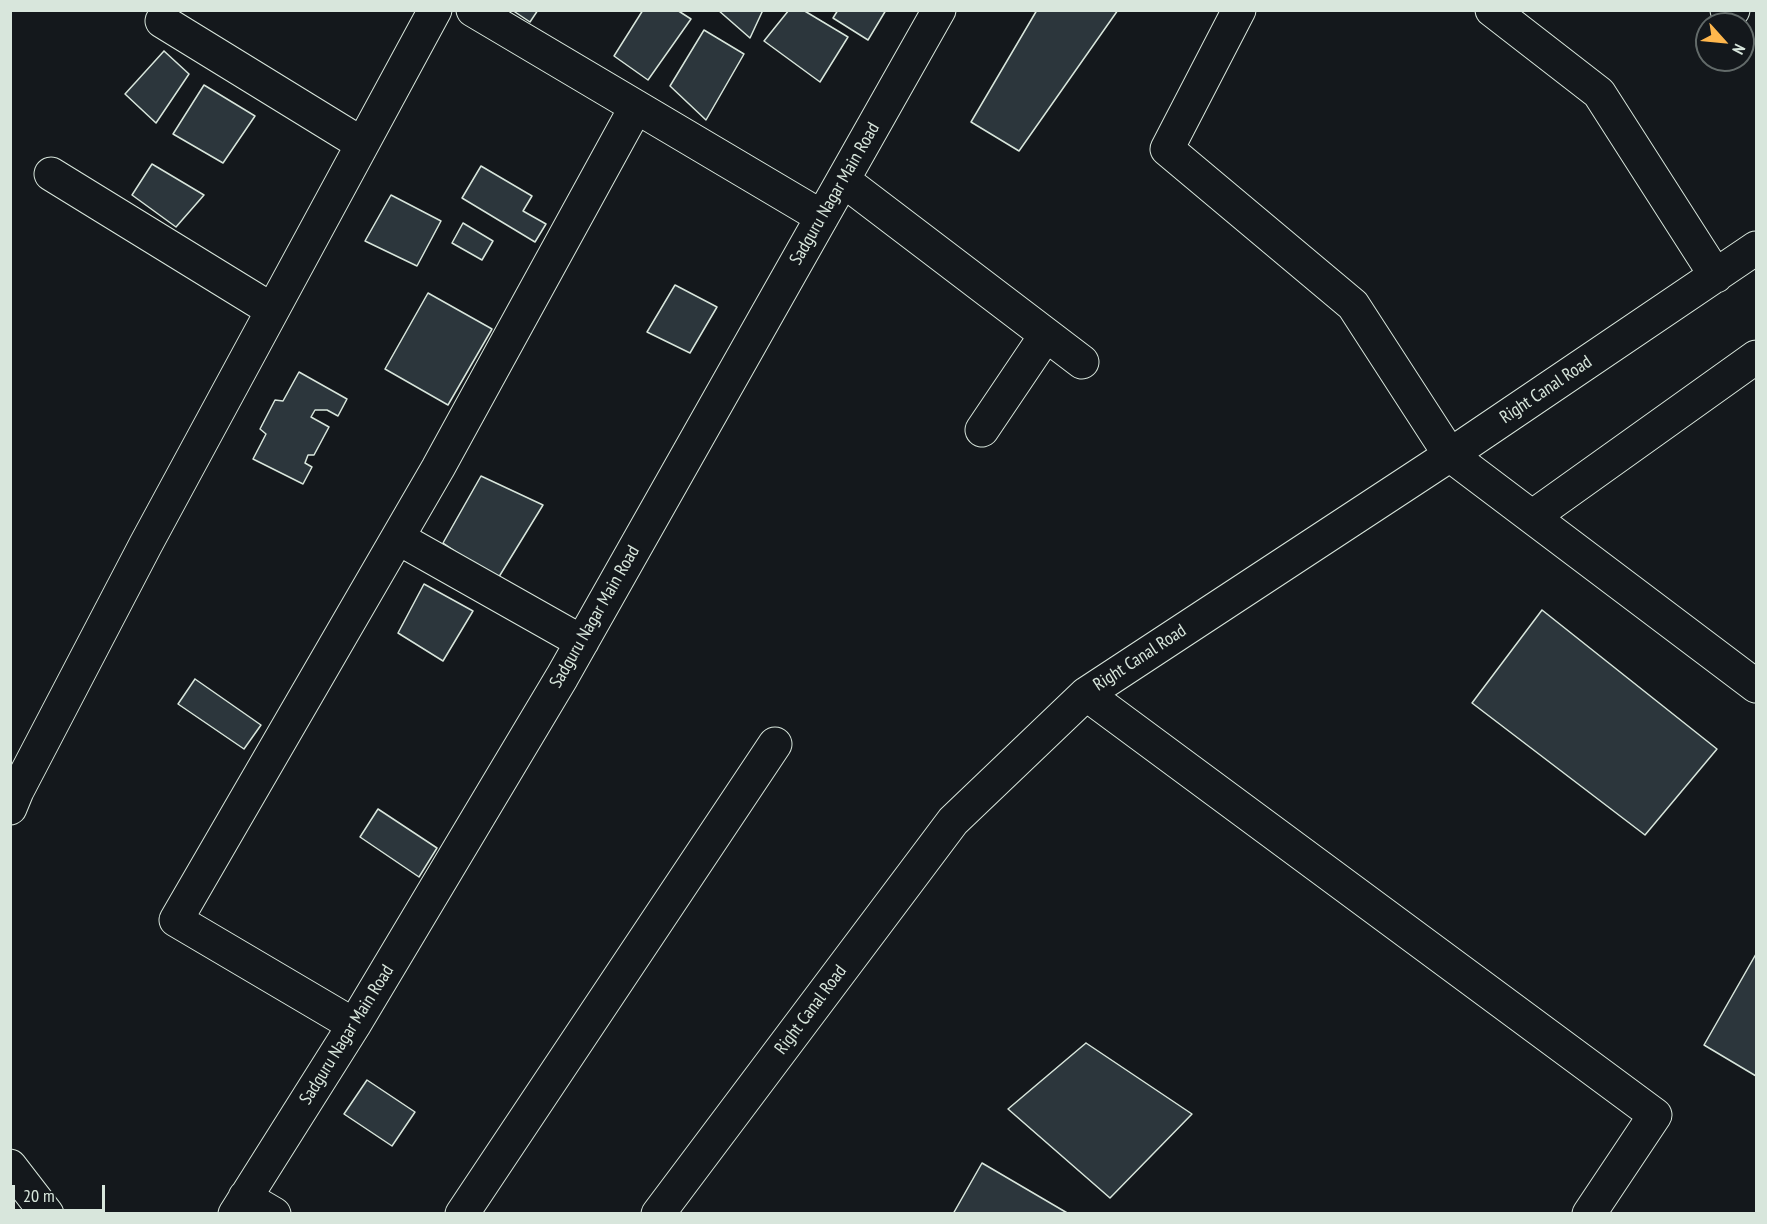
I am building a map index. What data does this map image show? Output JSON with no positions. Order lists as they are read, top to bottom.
{
  "streets": {
    "street": ["Sadguru Nagar Main Road", "Right Canal Road"]
  },
  "scale_bar": "20 m",
  "north": "bottom right"
}
